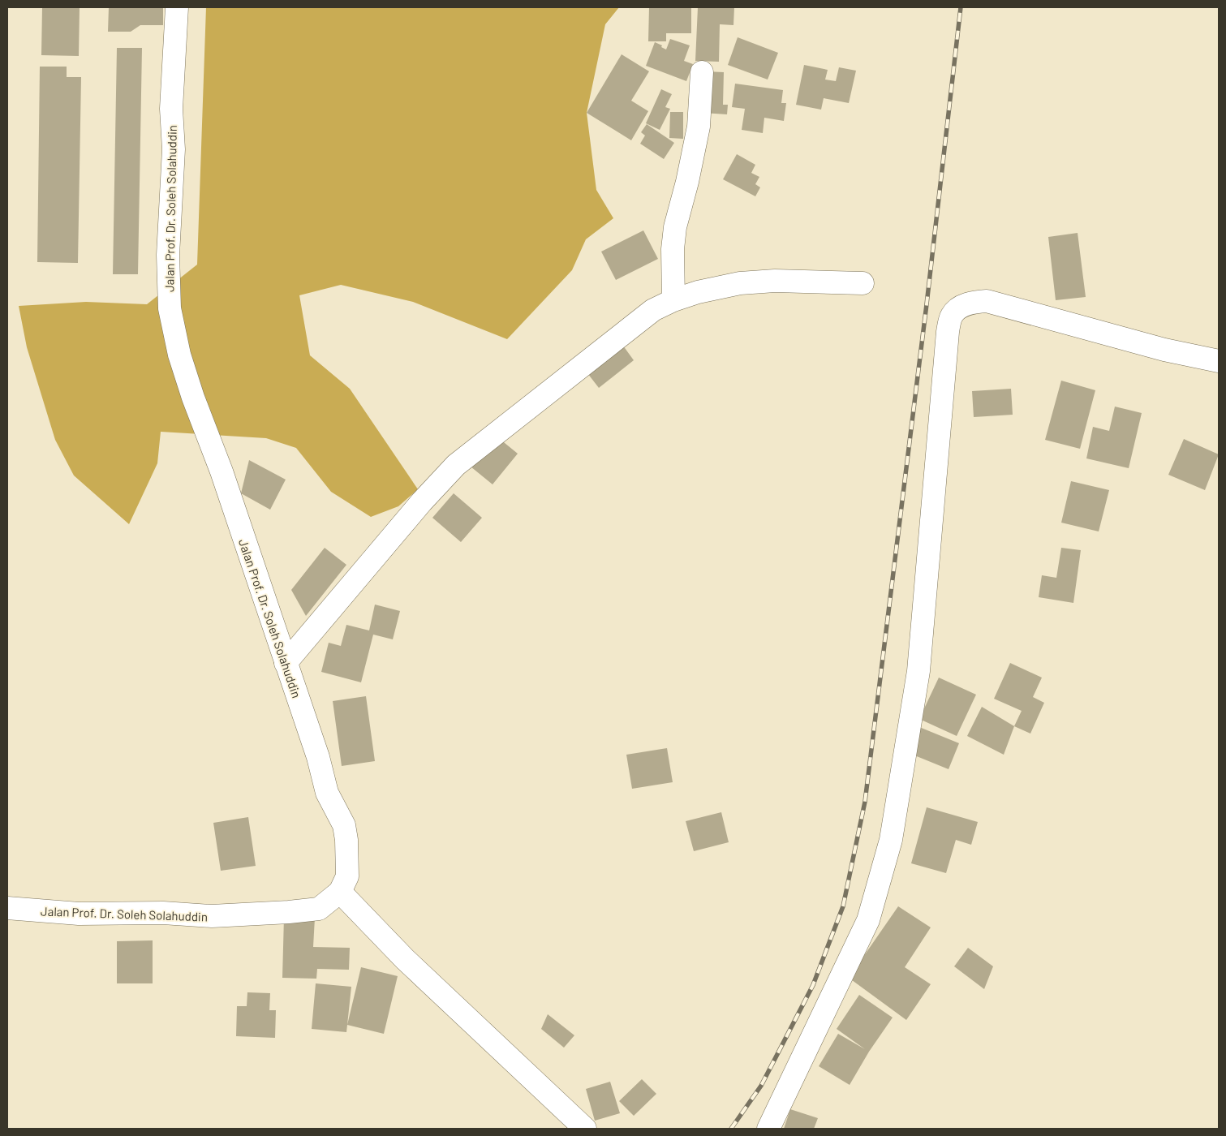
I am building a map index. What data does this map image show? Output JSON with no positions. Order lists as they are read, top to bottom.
{
  "streets": {
    "street": ["Jalan Prof. Dr. Soleh Solahuddin"]
  }
}
